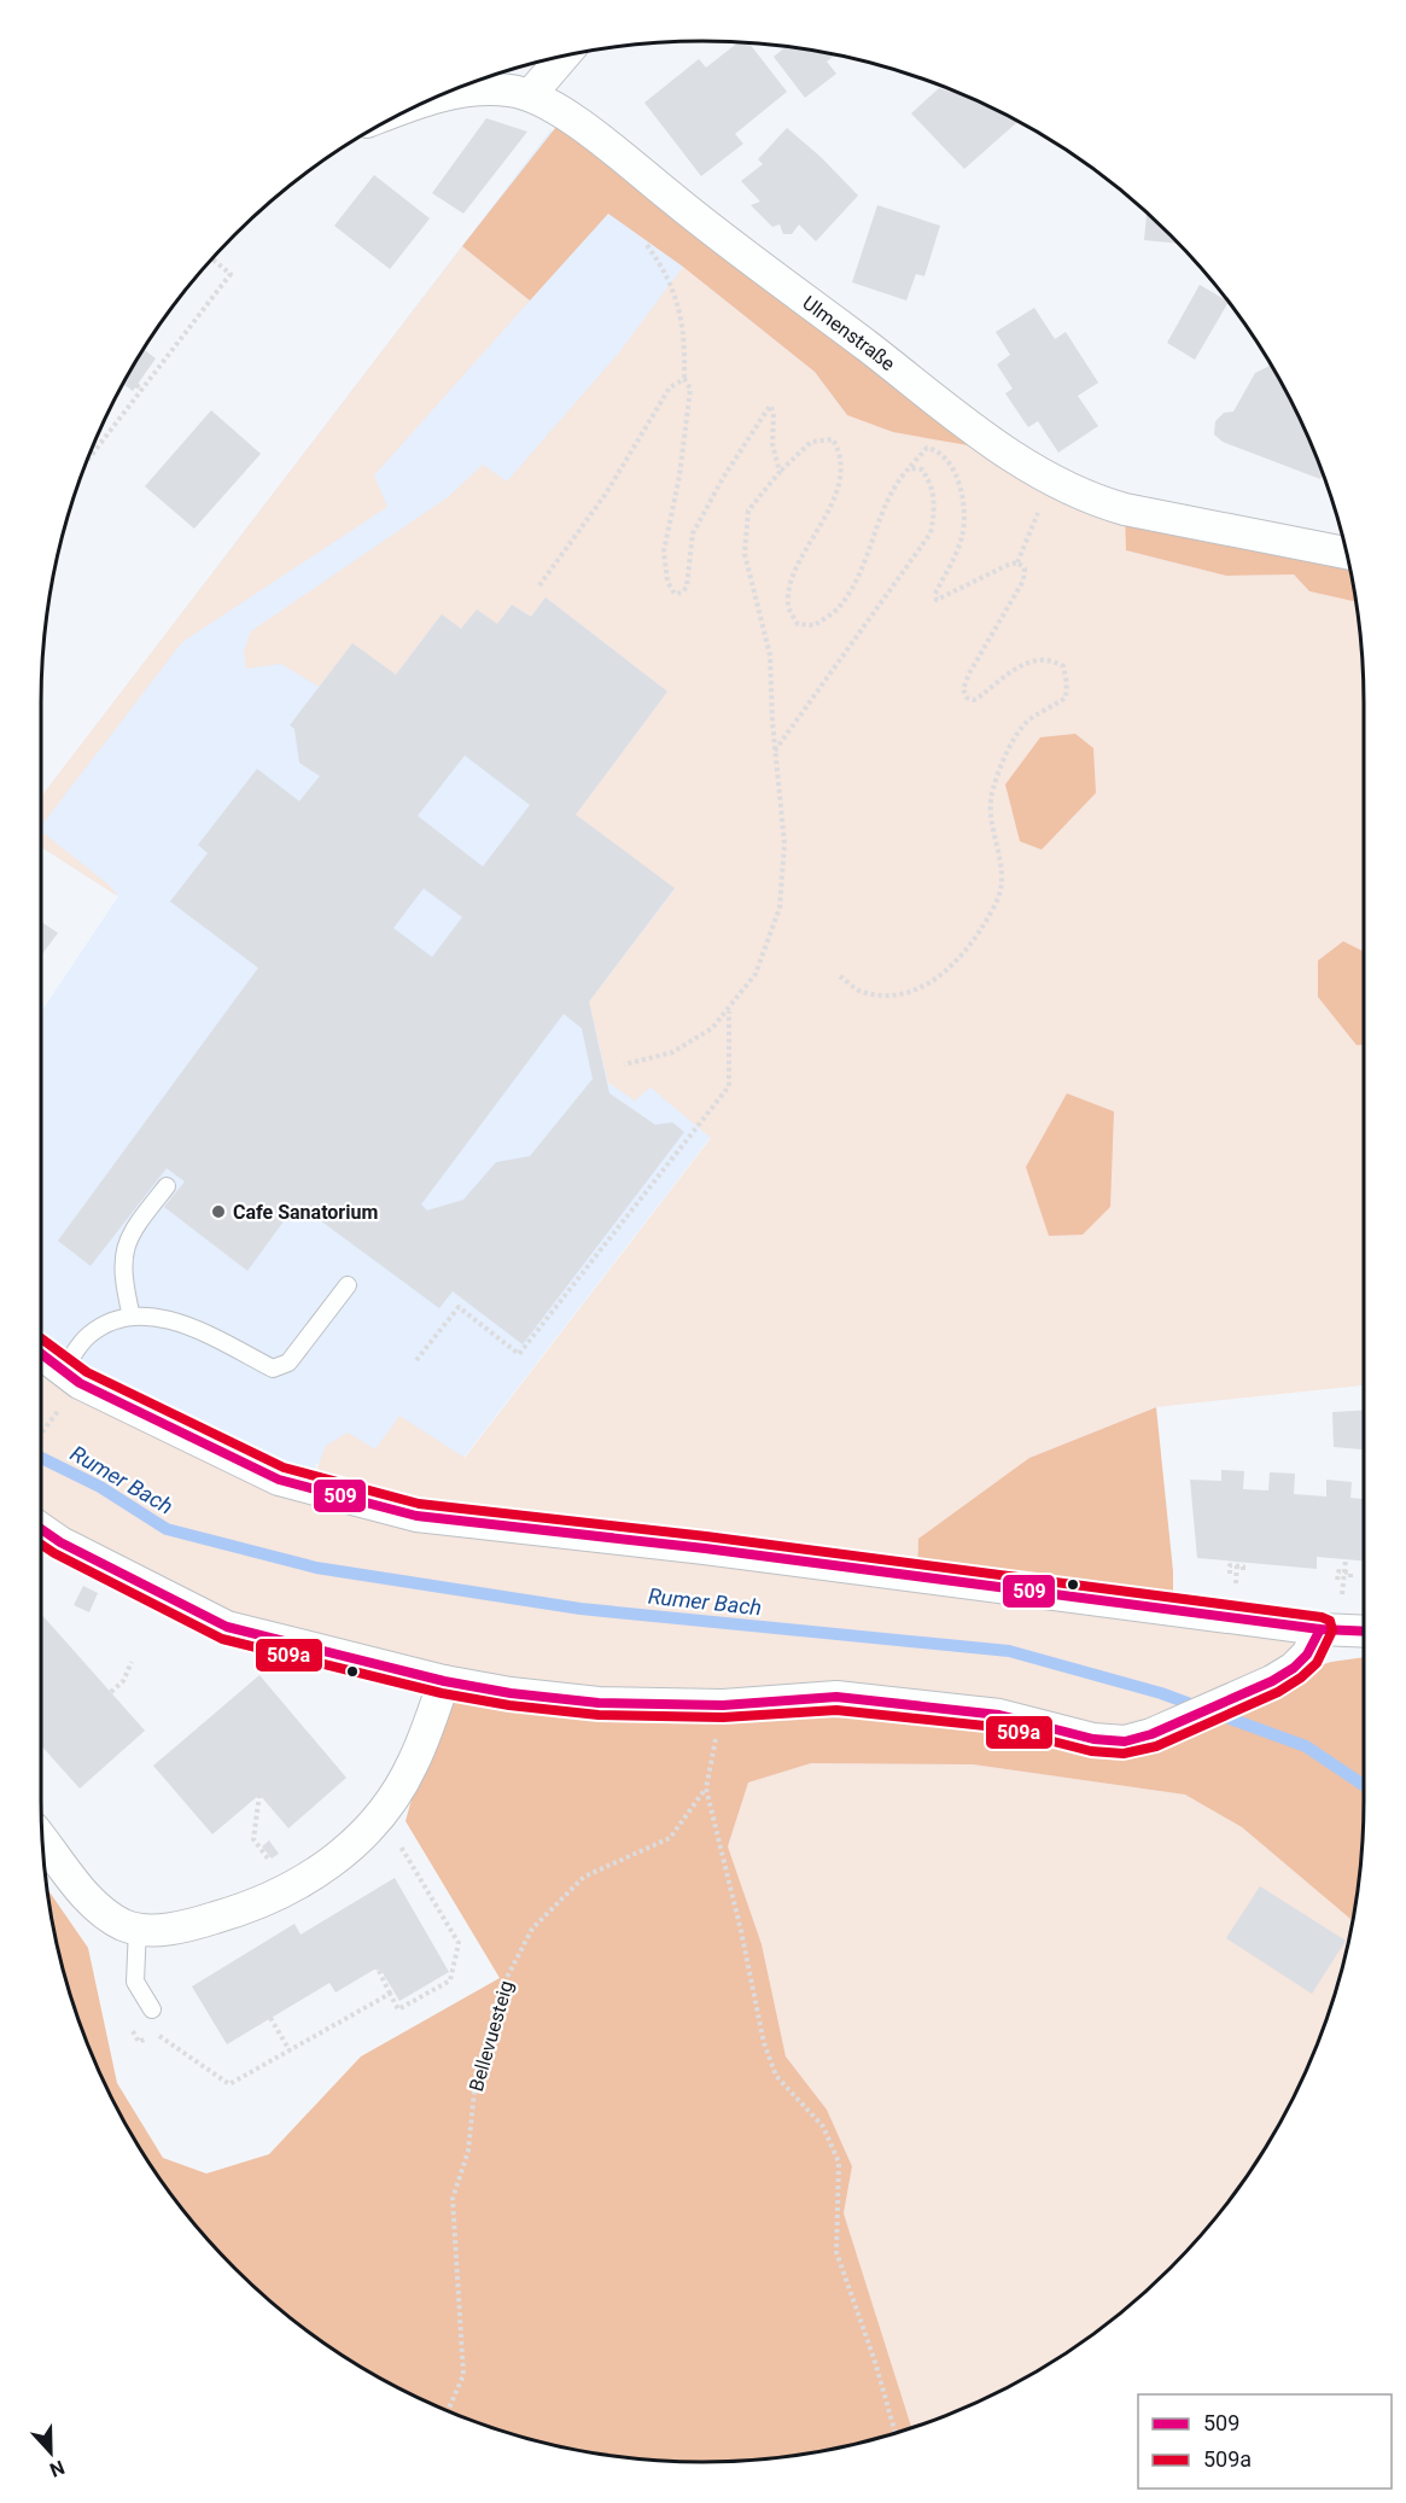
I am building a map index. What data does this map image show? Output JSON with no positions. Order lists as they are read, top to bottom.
{
  "streets": {
    "street": ["Ulmenstraße"],
    "path": ["Bellevuesteig"]
  },
  "water": ["Rumer Bach"],
  "places": ["Cafe Sanatorium"],
  "lines": ["transit line 509a", "transit line 509"],
  "legend": ["509", "509a"],
  "north": "bottom"
}
